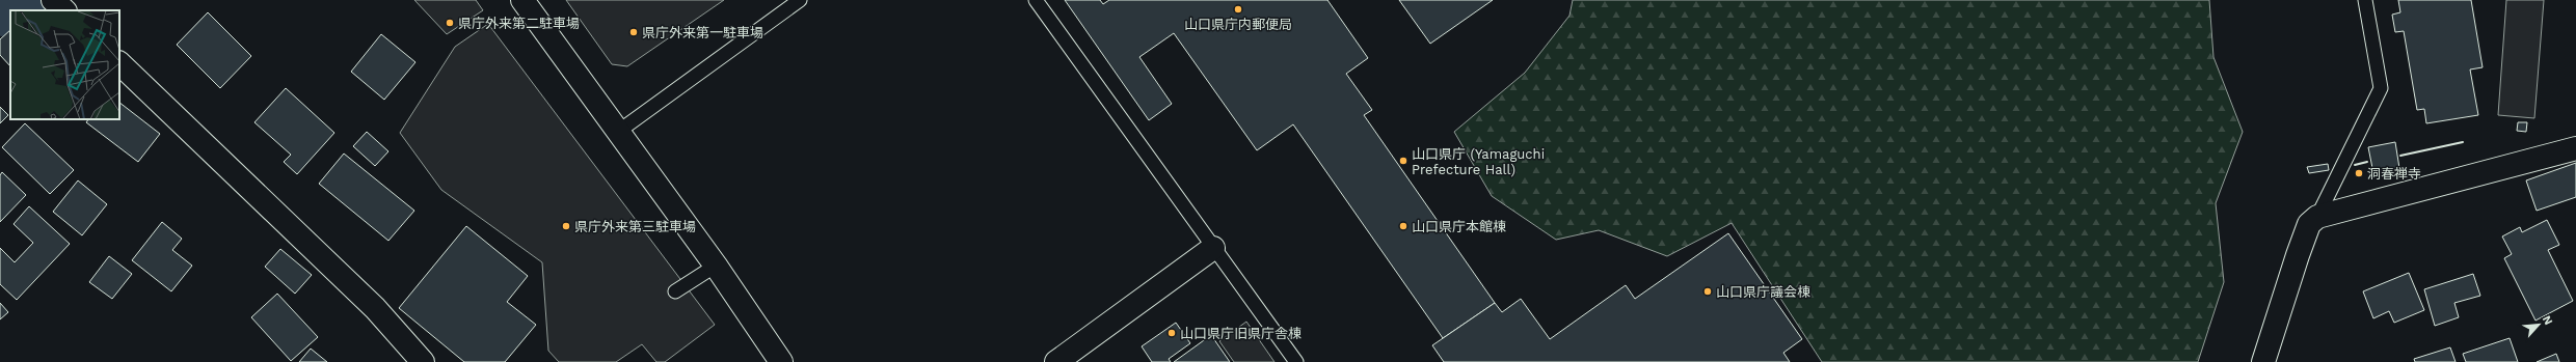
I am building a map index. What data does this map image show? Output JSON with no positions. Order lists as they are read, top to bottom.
{
  "places": [
    "山口県庁内郵便局",
    "県庁外来第二駐車場",
    "県庁外来第一駐車場",
    "山口県庁 (Yamaguchi Prefecture Hall)",
    "洞春禅寺",
    "県庁外来第三駐車場",
    "山口県庁本館棟",
    "山口県庁議会棟",
    "山口県庁旧県庁舎棟"
  ],
  "north": "top right"
}
